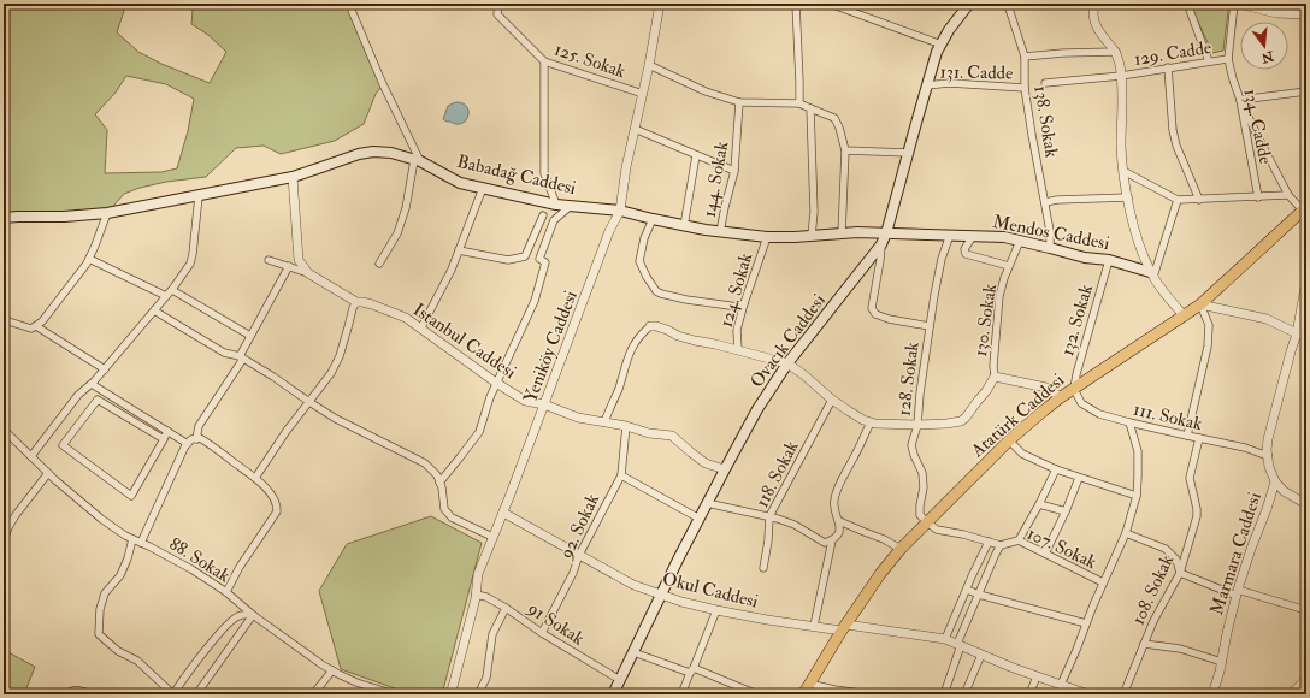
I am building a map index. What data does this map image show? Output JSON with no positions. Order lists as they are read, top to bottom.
{
  "streets": {
    "main road": [
      "Babadağ Caddesi",
      "Mendos Caddesi",
      "Ovacık Caddesi",
      "Atatürk Caddesi"
    ],
    "street": [
      "129. Cadde",
      "125. Sokak",
      "131. Cadde",
      "138. Sokak",
      "134. Cadde",
      "144. Sokak",
      "124. Sokak",
      "130. Sokak",
      "132. Sokak",
      "Istanbul Caddesi",
      "Yeniköy Caddesi",
      "128. Sokak",
      "111. Sokak",
      "118. Sokak",
      "92. Sokak",
      "107. Sokak",
      "Marmara Caddesi",
      "88. Sokak",
      "Okul Caddesi",
      "108. Sokak",
      "91 Sokak"
    ]
  },
  "crossings": [
    ["129. Cadde", "134. Cadde"],
    ["125. Sokak", "Yeniköy Caddesi"],
    ["131. Cadde", "138. Sokak"],
    ["131. Cadde", "Ovacık Caddesi"],
    ["138. Sokak", "Mendos Caddesi"],
    ["Babadağ Caddesi", "144. Sokak"],
    ["Babadağ Caddesi", "Mendos Caddesi"],
    ["Babadağ Caddesi", "124. Sokak"],
    ["Babadağ Caddesi", "Ovacık Caddesi"],
    ["Babadağ Caddesi", "Yeniköy Caddesi"],
    ["Mendos Caddesi", "130. Sokak"],
    ["Mendos Caddesi", "132. Sokak"],
    ["Mendos Caddesi", "Ovacık Caddesi"],
    ["Mendos Caddesi", "128. Sokak"],
    ["132. Sokak", "Atatürk Caddesi"],
    ["132. Sokak", "111. Sokak"],
    ["Istanbul Caddesi", "Ovacık Caddesi"],
    ["Istanbul Caddesi", "Yeniköy Caddesi"],
    ["Istanbul Caddesi", "92. Sokak"],
    ["Ovacık Caddesi", "Okul Caddesi"],
    ["Ovacık Caddesi", "91 Sokak"],
    ["Yeniköy Caddesi", "Okul Caddesi"],
    ["Yeniköy Caddesi", "91 Sokak"],
    ["128. Sokak", "Atatürk Caddesi"],
    ["128. Sokak", "107. Sokak"],
    ["Atatürk Caddesi", "111. Sokak"],
    ["Atatürk Caddesi", "107. Sokak"],
    ["Atatürk Caddesi", "Okul Caddesi"],
    ["111. Sokak", "Marmara Caddesi"],
    ["111. Sokak", "108. Sokak"],
    ["92. Sokak", "Okul Caddesi"],
    ["92. Sokak", "91 Sokak"]
  ],
  "north": "bottom"
}
